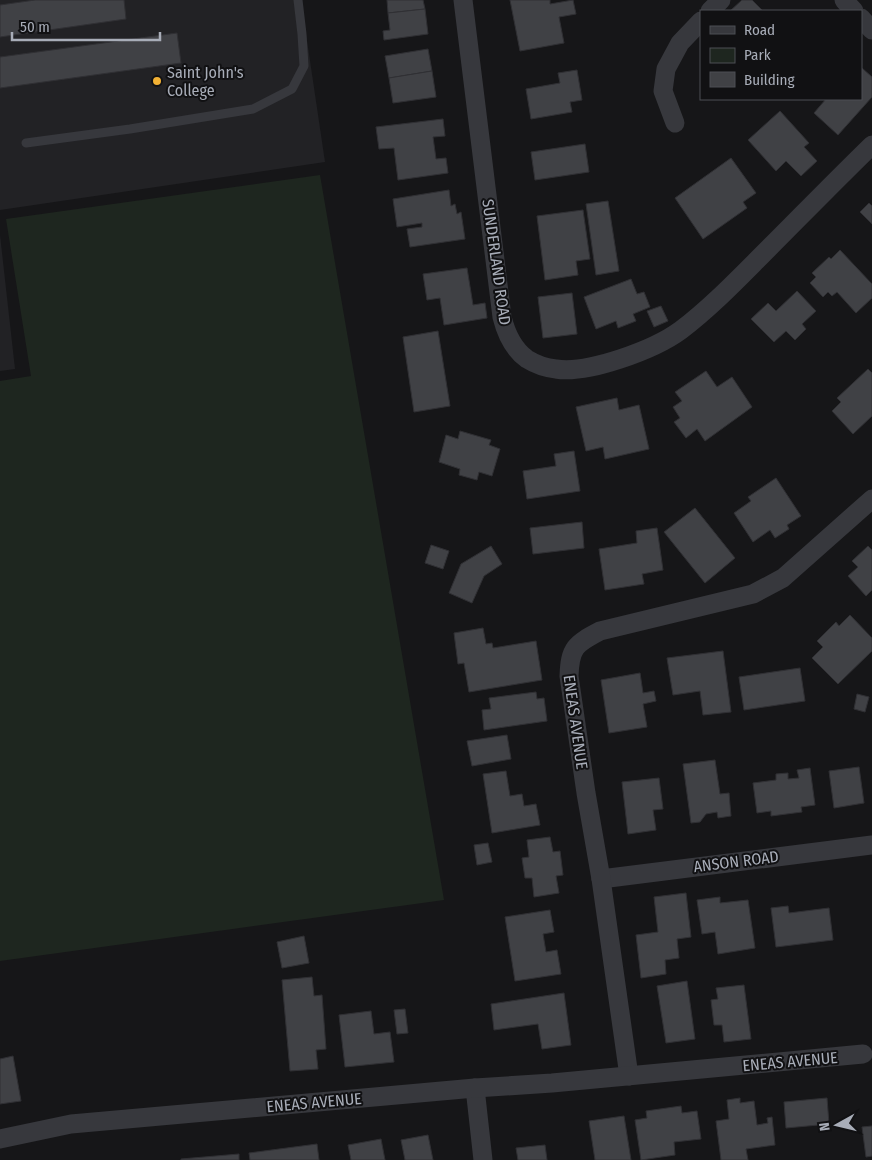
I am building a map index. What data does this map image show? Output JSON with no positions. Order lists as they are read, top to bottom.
{
  "streets": {
    "street": ["SUNDERLAND ROAD", "ENEAS AVENUE", "ANSON ROAD"]
  },
  "crossings": [
    ["ENEAS AVENUE", "ANSON ROAD"]
  ],
  "places": ["Saint John's College"],
  "legend": ["Road", "Park", "Building"],
  "scale_bar": "50 m",
  "north": "left"
}
